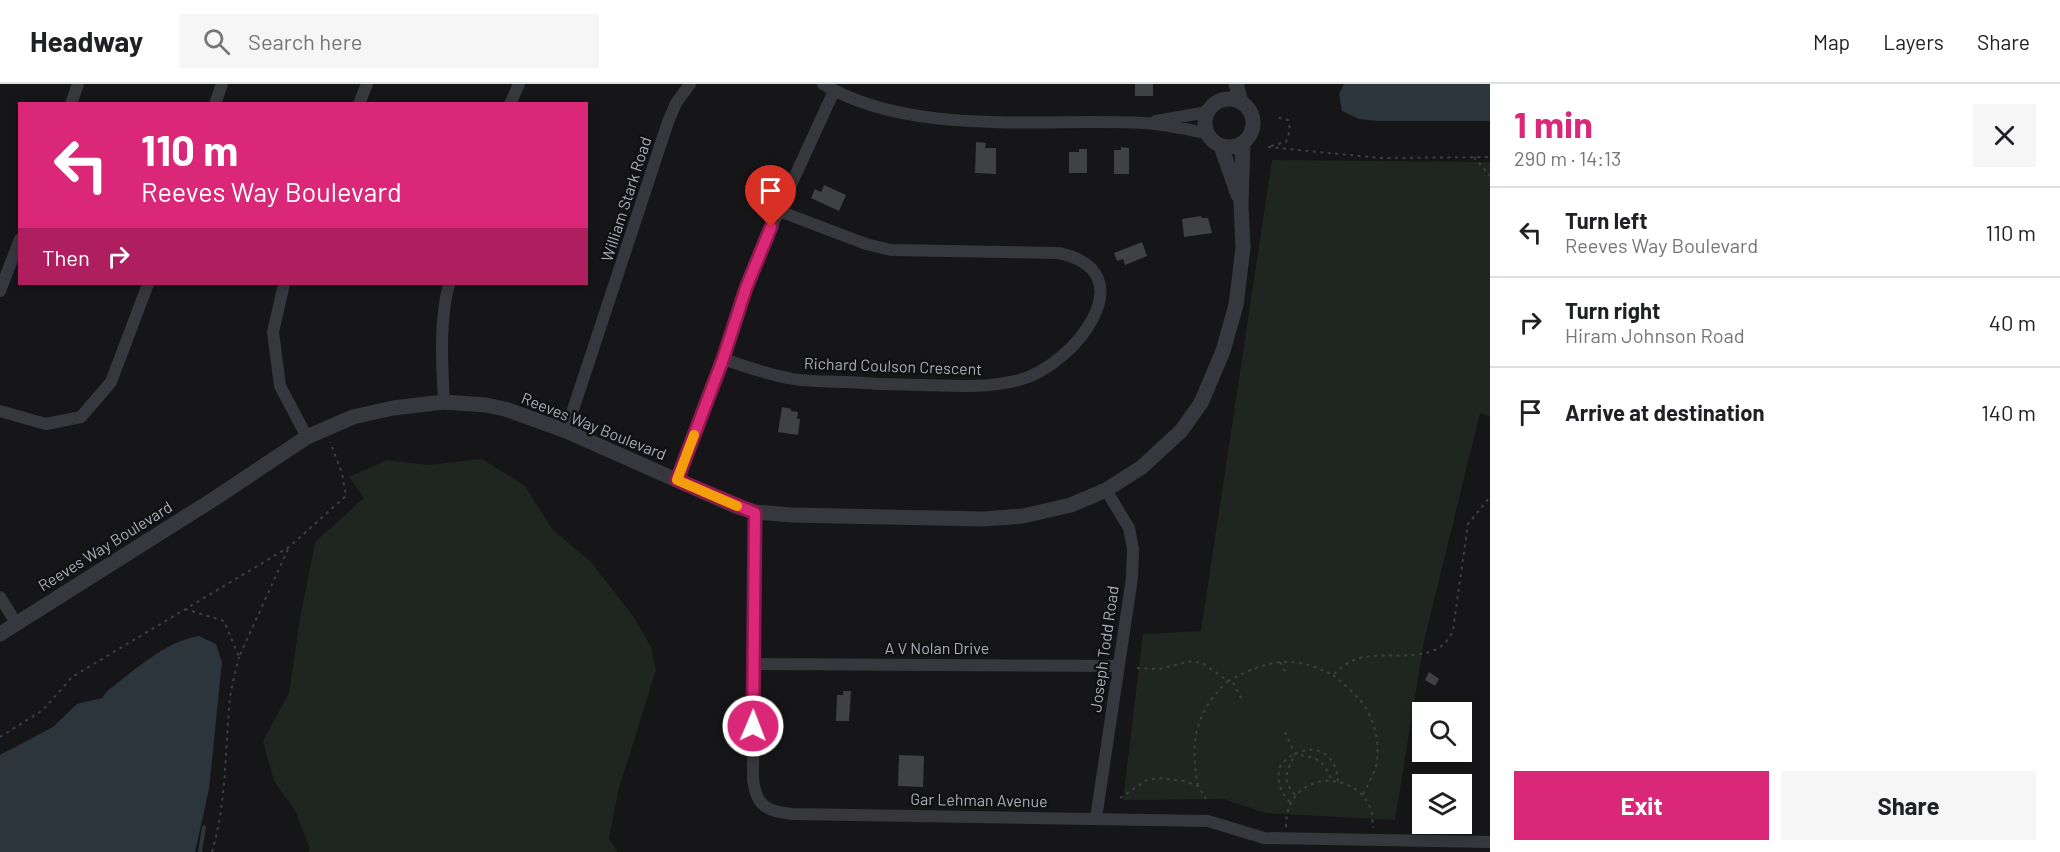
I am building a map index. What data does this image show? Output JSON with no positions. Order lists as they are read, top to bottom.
{
  "streets": {
    "street": [
      "William Stark Road",
      "Richard Coulson Crescent",
      "Reeves Way Boulevard",
      "A V Nolan Drive",
      "Joseph Todd Road",
      "Gar Lehman Avenue"
    ]
  },
  "crossings": [
    ["William Stark Road", "Reeves Way Boulevard"],
    ["Reeves Way Boulevard", "Joseph Todd Road"],
    ["Reeves Way Boulevard", "Gar Lehman Avenue"],
    ["A V Nolan Drive", "Joseph Todd Road"],
    ["A V Nolan Drive", "Gar Lehman Avenue"],
    ["Joseph Todd Road", "Gar Lehman Avenue"]
  ],
  "page": {
    "header": "Headway",
    "search": "Search here",
    "nav": ["Map", "Layers", "Share"],
    "heading": ["1 min", "290 m · 14:13"],
    "turn": ["110 m", "Reeves Way Boulevard"],
    "list": [
      {
        "name": "Turn left",
        "note": "Reeves Way Boulevard",
        "value": "110 m"
      },
      {
        "name": "Turn right",
        "note": "Hiram Johnson Road",
        "value": "40 m"
      },
      {
        "name": "Arrive at destination",
        "value": "140 m"
      }
    ],
    "then": "Then",
    "buttons": ["Exit", "Share"]
  }
}
